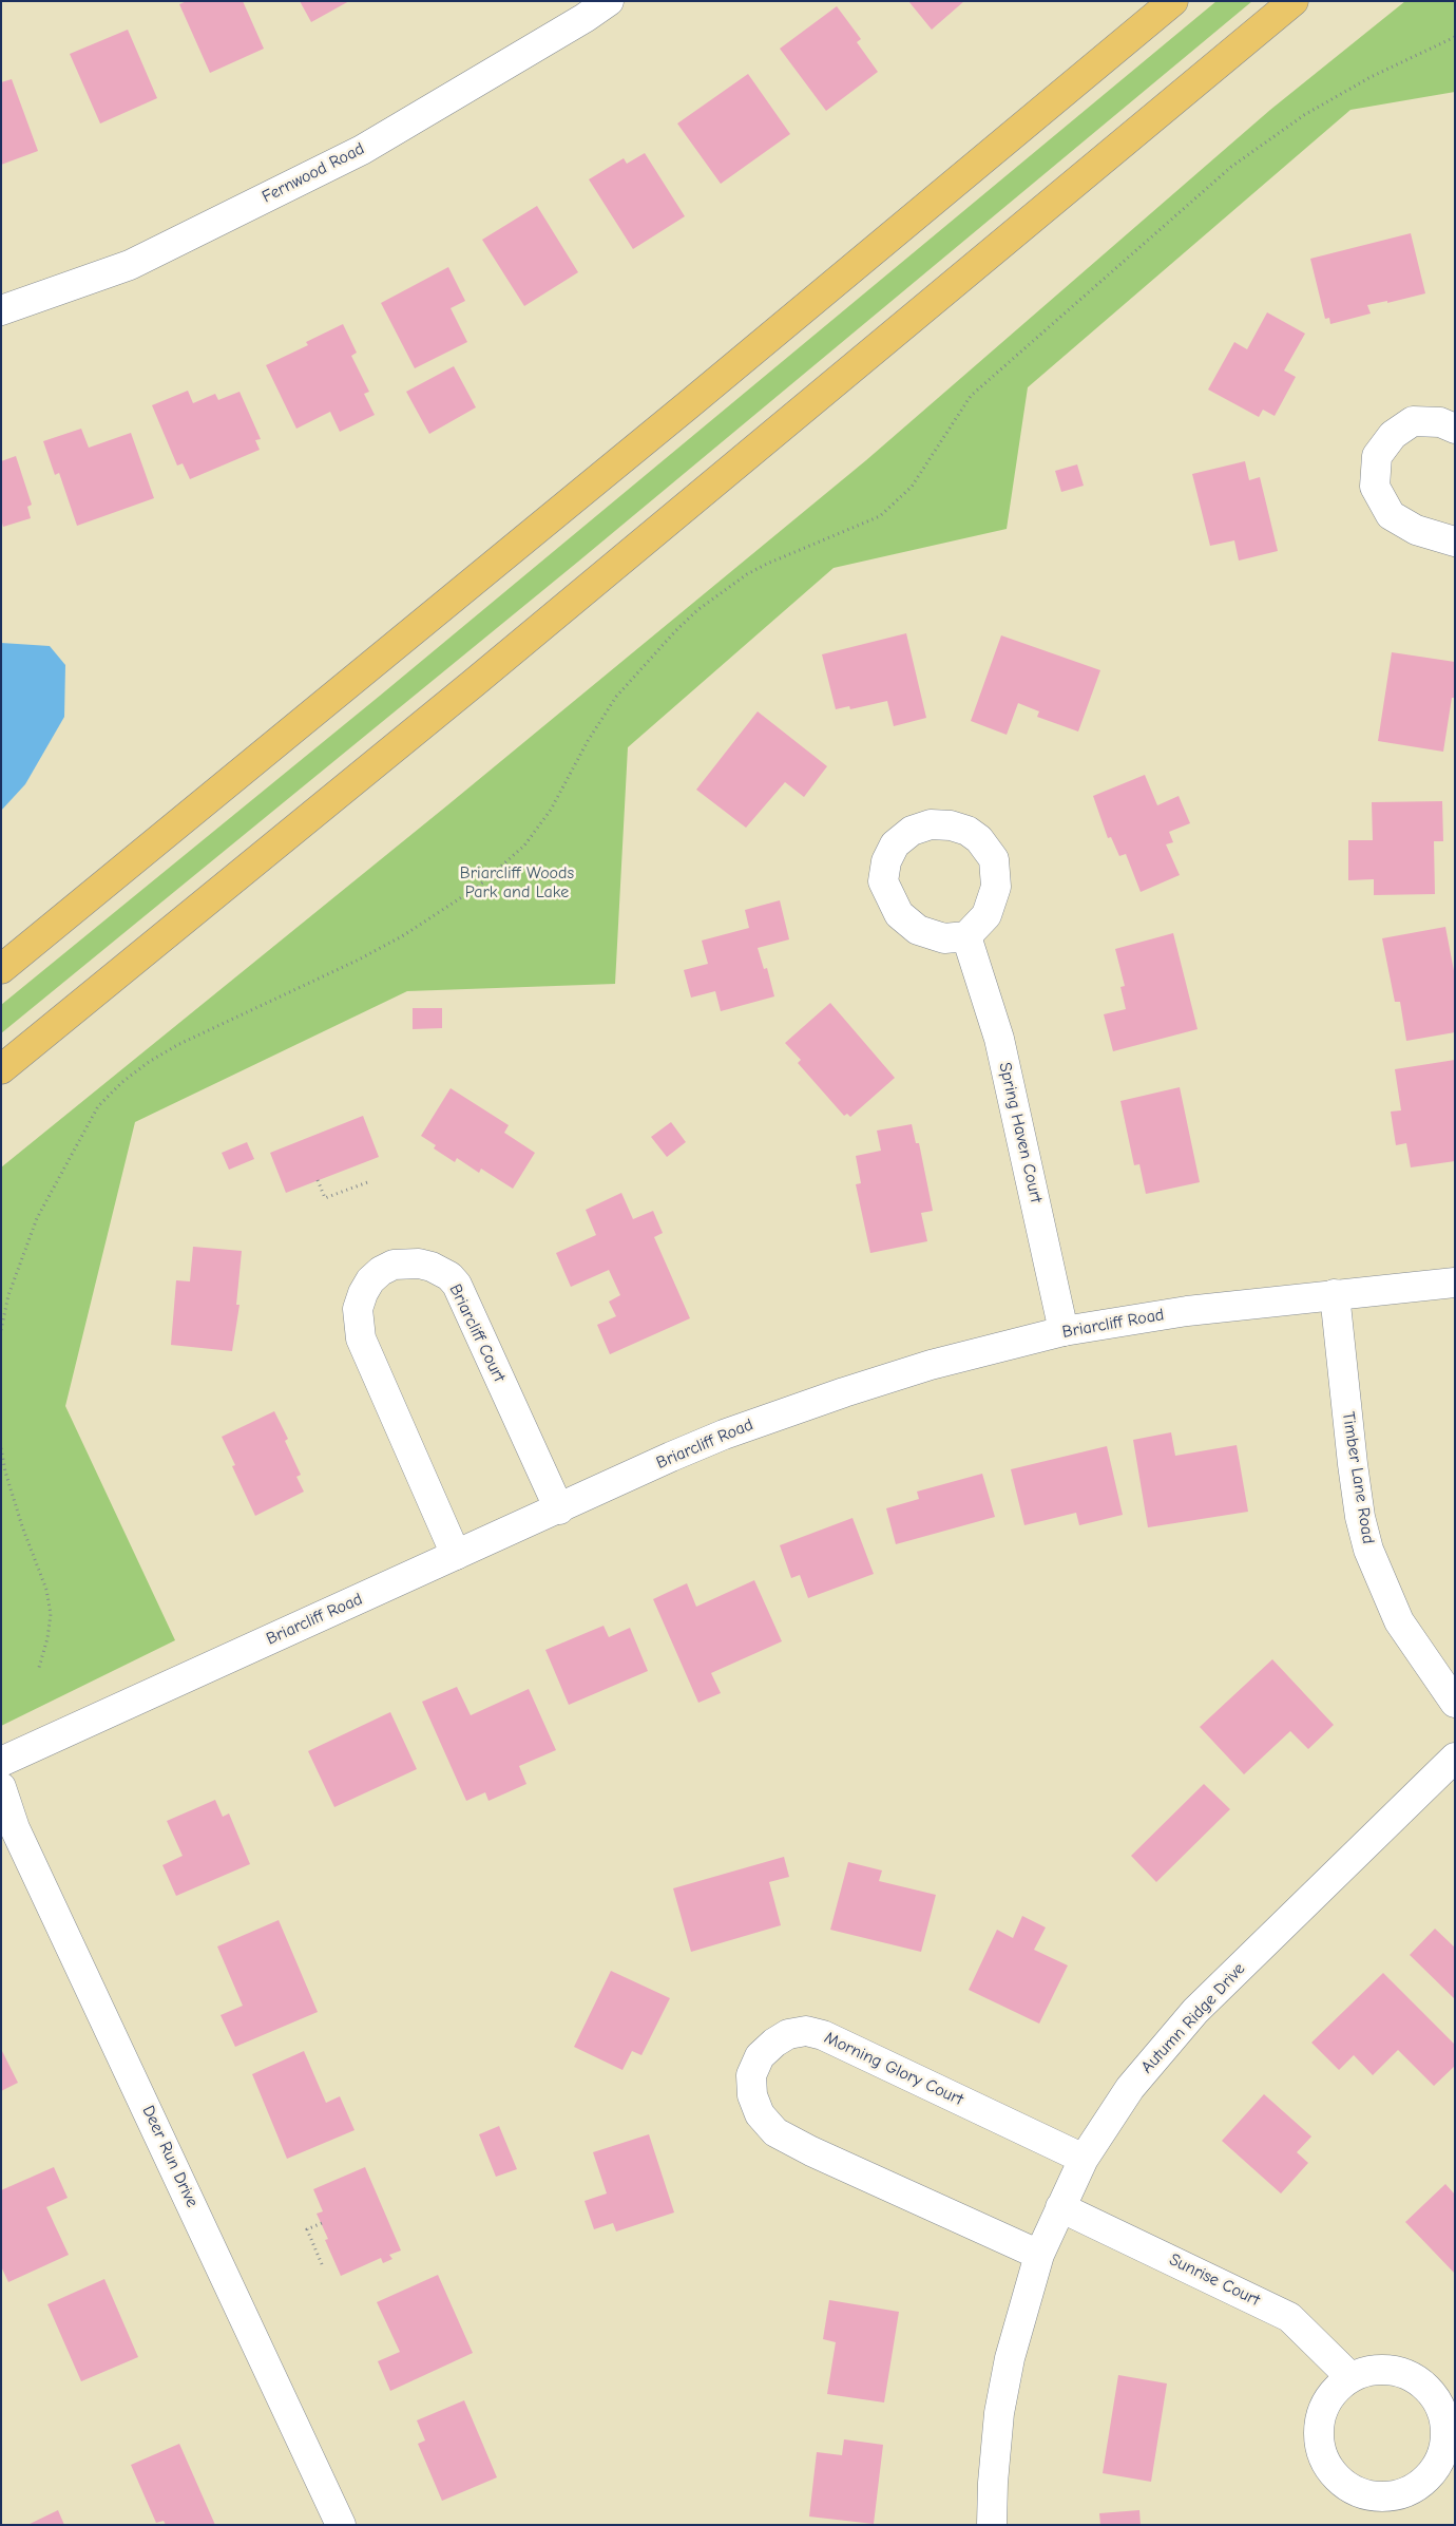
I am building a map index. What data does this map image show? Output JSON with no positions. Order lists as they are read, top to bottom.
{
  "streets": {
    "street": [
      "Fernwood Road",
      "Spring Haven Court",
      "Briarcliff Road",
      "Briarcliff Court",
      "Timber Lane Road",
      "Autumn Ridge Drive",
      "Morning Glory Court",
      "Deer Run Drive",
      "Sunrise Court"
    ]
  },
  "crossings": [
    ["Spring Haven Court", "Briarcliff Road"],
    ["Briarcliff Road", "Briarcliff Court"],
    ["Briarcliff Road", "Timber Lane Road"],
    ["Autumn Ridge Drive", "Morning Glory Court"],
    ["Autumn Ridge Drive", "Sunrise Court"]
  ],
  "parks": ["Briarcliff Woods Park and Lake"]
}
